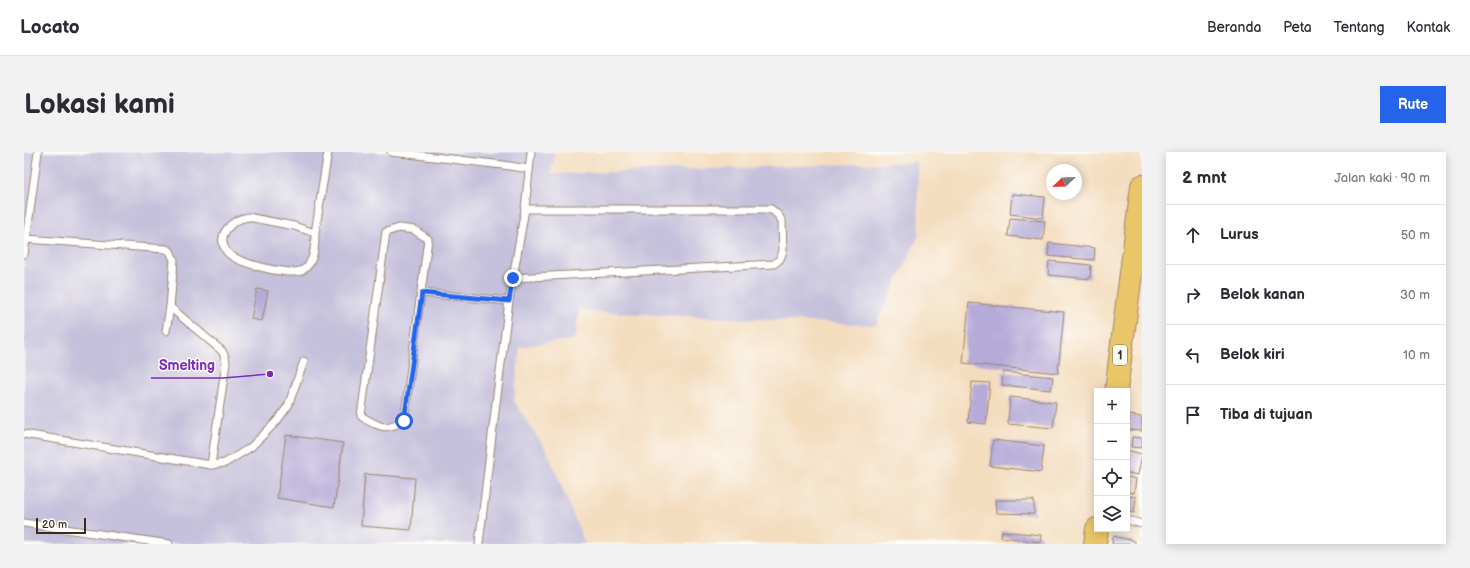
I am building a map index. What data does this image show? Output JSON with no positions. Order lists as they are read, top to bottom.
{
  "streets": {
    "highway": ["1"]
  },
  "places": ["Smelting"],
  "scale_bar": "20 m",
  "north": "bottom left",
  "page": {
    "header": "Locato",
    "nav": [
      "Beranda",
      "Peta",
      "Tentang",
      "Kontak"
    ],
    "buttons": "Rute",
    "title": "Lokasi kami",
    "heading": ["2 mnt", "Jalan kaki · 90 m"],
    "list": [
      ["Lurus", "50 m"],
      ["Belok kanan", "30 m"],
      ["Belok kiri", "10 m"],
      "Tiba di tujuan"
    ],
    "map_buttons": ["+", "−"],
    "scale": "20 m"
  }
}
